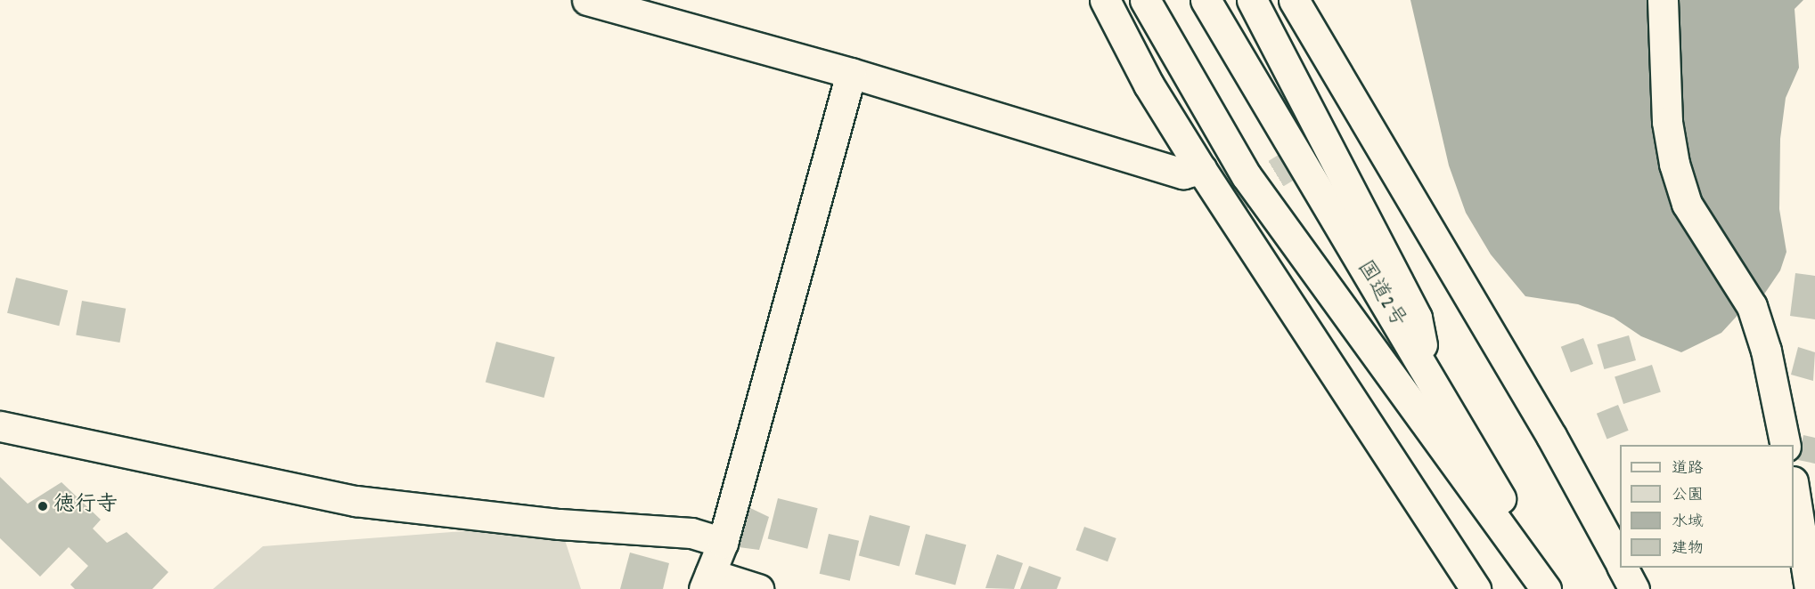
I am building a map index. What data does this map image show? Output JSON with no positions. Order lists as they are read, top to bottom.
{
  "streets": {
    "main road": ["国道2号"]
  },
  "places": ["徳行寺"],
  "legend": [
    "道路",
    "公園",
    "水域",
    "建物"
  ]
}
